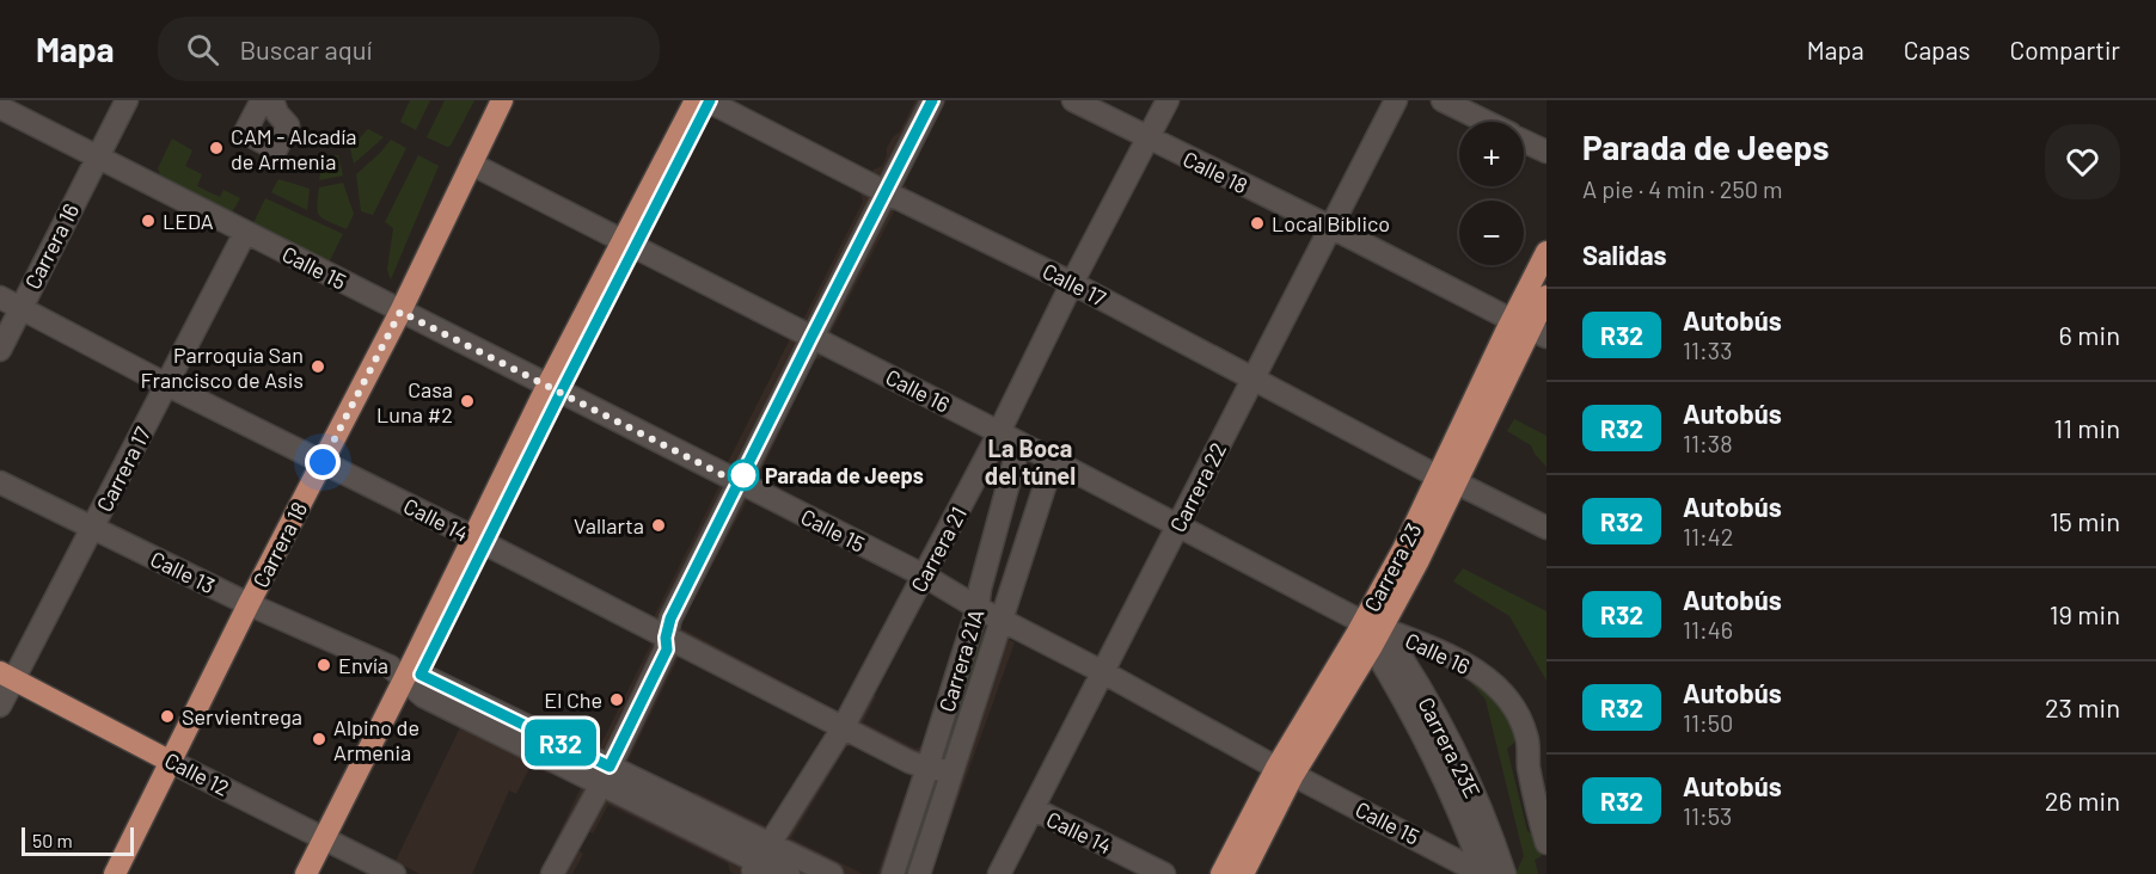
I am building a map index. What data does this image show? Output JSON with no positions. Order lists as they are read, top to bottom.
{
  "streets": {
    "main road": ["Carrera 18", "Carrera 23", "Calle 12"],
    "street": [
      "Calle 18",
      "Carrera 16",
      "Calle 15",
      "Calle 17",
      "Calle 16",
      "Carrera 17",
      "Carrera 22",
      "Calle 14",
      "Carrera 21",
      "Calle 13",
      "Carrera 21A",
      "Carrera 23E"
    ]
  },
  "crossings": [
    ["Calle 18", "Carrera 22"],
    ["Calle 18", "Carrera 21"],
    ["Calle 18", "Carrera 23"],
    ["Carrera 16", "Calle 15"],
    ["Carrera 16", "Calle 14"],
    ["Calle 15", "Carrera 17"],
    ["Calle 15", "Carrera 22"],
    ["Calle 15", "Carrera 18"],
    ["Calle 15", "Carrera 21"],
    ["Calle 15", "Carrera 23"],
    ["Calle 15", "Carrera 21A"],
    ["Calle 15", "Carrera 23E"],
    ["Calle 17", "Carrera 22"],
    ["Calle 17", "Carrera 21"],
    ["Calle 17", "Carrera 23"],
    ["Calle 16", "Carrera 22"],
    ["Calle 16", "Carrera 18"],
    ["Calle 16", "Carrera 21"],
    ["Calle 16", "Carrera 23"],
    ["Calle 16", "Carrera 21A"],
    ["Calle 16", "Carrera 23E"],
    ["Carrera 17", "Calle 14"],
    ["Carrera 17", "Calle 13"],
    ["Carrera 17", "Calle 12"],
    ["Carrera 22", "Calle 14"],
    ["Calle 14", "Carrera 18"],
    ["Calle 14", "Carrera 21"],
    ["Calle 14", "Carrera 21A"],
    ["Carrera 18", "Calle 13"],
    ["Carrera 18", "Calle 12"],
    ["Carrera 21", "Calle 13"],
    ["Carrera 23", "Carrera 23E"]
  ],
  "districts": ["La Boca del túnel"],
  "places": [
    "CAM - Alcadía de Armenia",
    "LEDA",
    "Local Bíblico",
    "Parroquia San Francisco de Asis",
    "Casa Luna #2",
    "Parada de Jeeps",
    "Vallarta",
    "Envía",
    "El Che",
    "Servientrega",
    "Alpino de Armenia"
  ],
  "lines": ["bus line R32"],
  "scale_bar": "50 m",
  "page": {
    "header": "Mapa",
    "search": "Buscar aquí",
    "nav": ["Mapa", "Capas", "Compartir"],
    "on_map": "R32",
    "heading": [
      ["Parada de Jeeps", "A pie · 4 min · 250 m"],
      "Salidas"
    ],
    "map_buttons": ["+", "−"],
    "list": [
      {
        "mark": "R32",
        "name": "Autobús",
        "note": "11:33",
        "value": "6 min"
      },
      {
        "mark": "R32",
        "name": "Autobús",
        "note": "11:38",
        "value": "11 min"
      },
      {
        "mark": "R32",
        "name": "Autobús",
        "note": "11:42",
        "value": "15 min"
      },
      {
        "mark": "R32",
        "name": "Autobús",
        "note": "11:46",
        "value": "19 min"
      },
      {
        "mark": "R32",
        "name": "Autobús",
        "note": "11:50",
        "value": "23 min"
      },
      {
        "mark": "R32",
        "name": "Autobús",
        "note": "11:53",
        "value": "26 min"
      }
    ],
    "scale": "50 m"
  }
}
